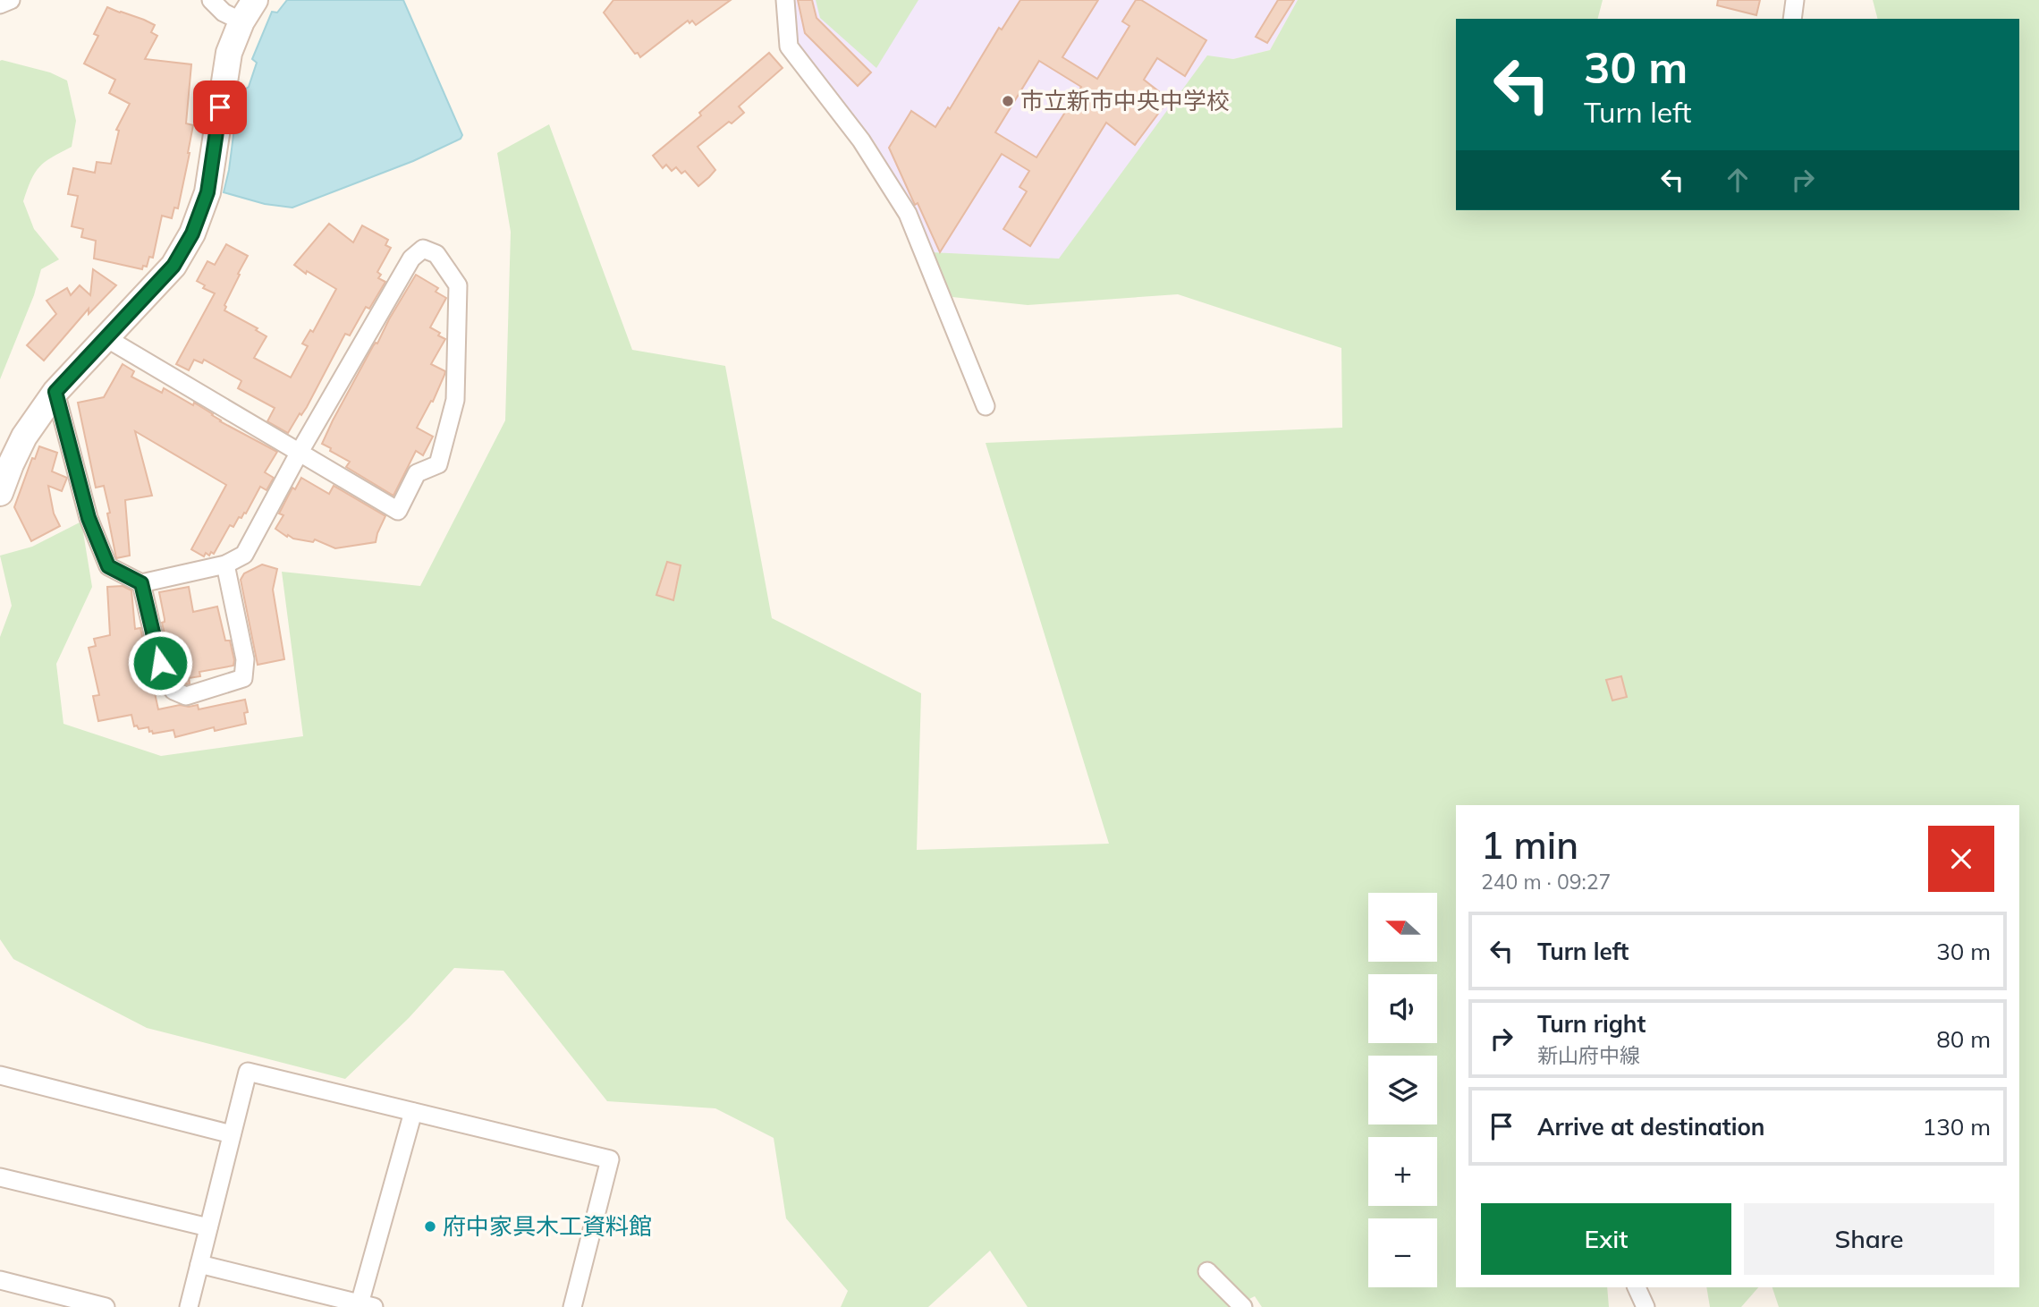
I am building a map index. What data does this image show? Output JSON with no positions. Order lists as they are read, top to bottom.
{
  "places": ["市立新市中央中学校", "府中家具木工資料館"],
  "north": "left",
  "page": {
    "turn": ["30 m", "Turn left"],
    "heading": ["1 min", "240 m · 09:27"],
    "map_buttons": ["+", "−"],
    "list": [
      {
        "name": "Turn left",
        "value": "30 m"
      },
      {
        "name": "Turn right",
        "note": "新山府中線",
        "value": "80 m"
      },
      {
        "name": "Arrive at destination",
        "value": "130 m"
      }
    ],
    "buttons": ["Exit", "Share"]
  }
}
